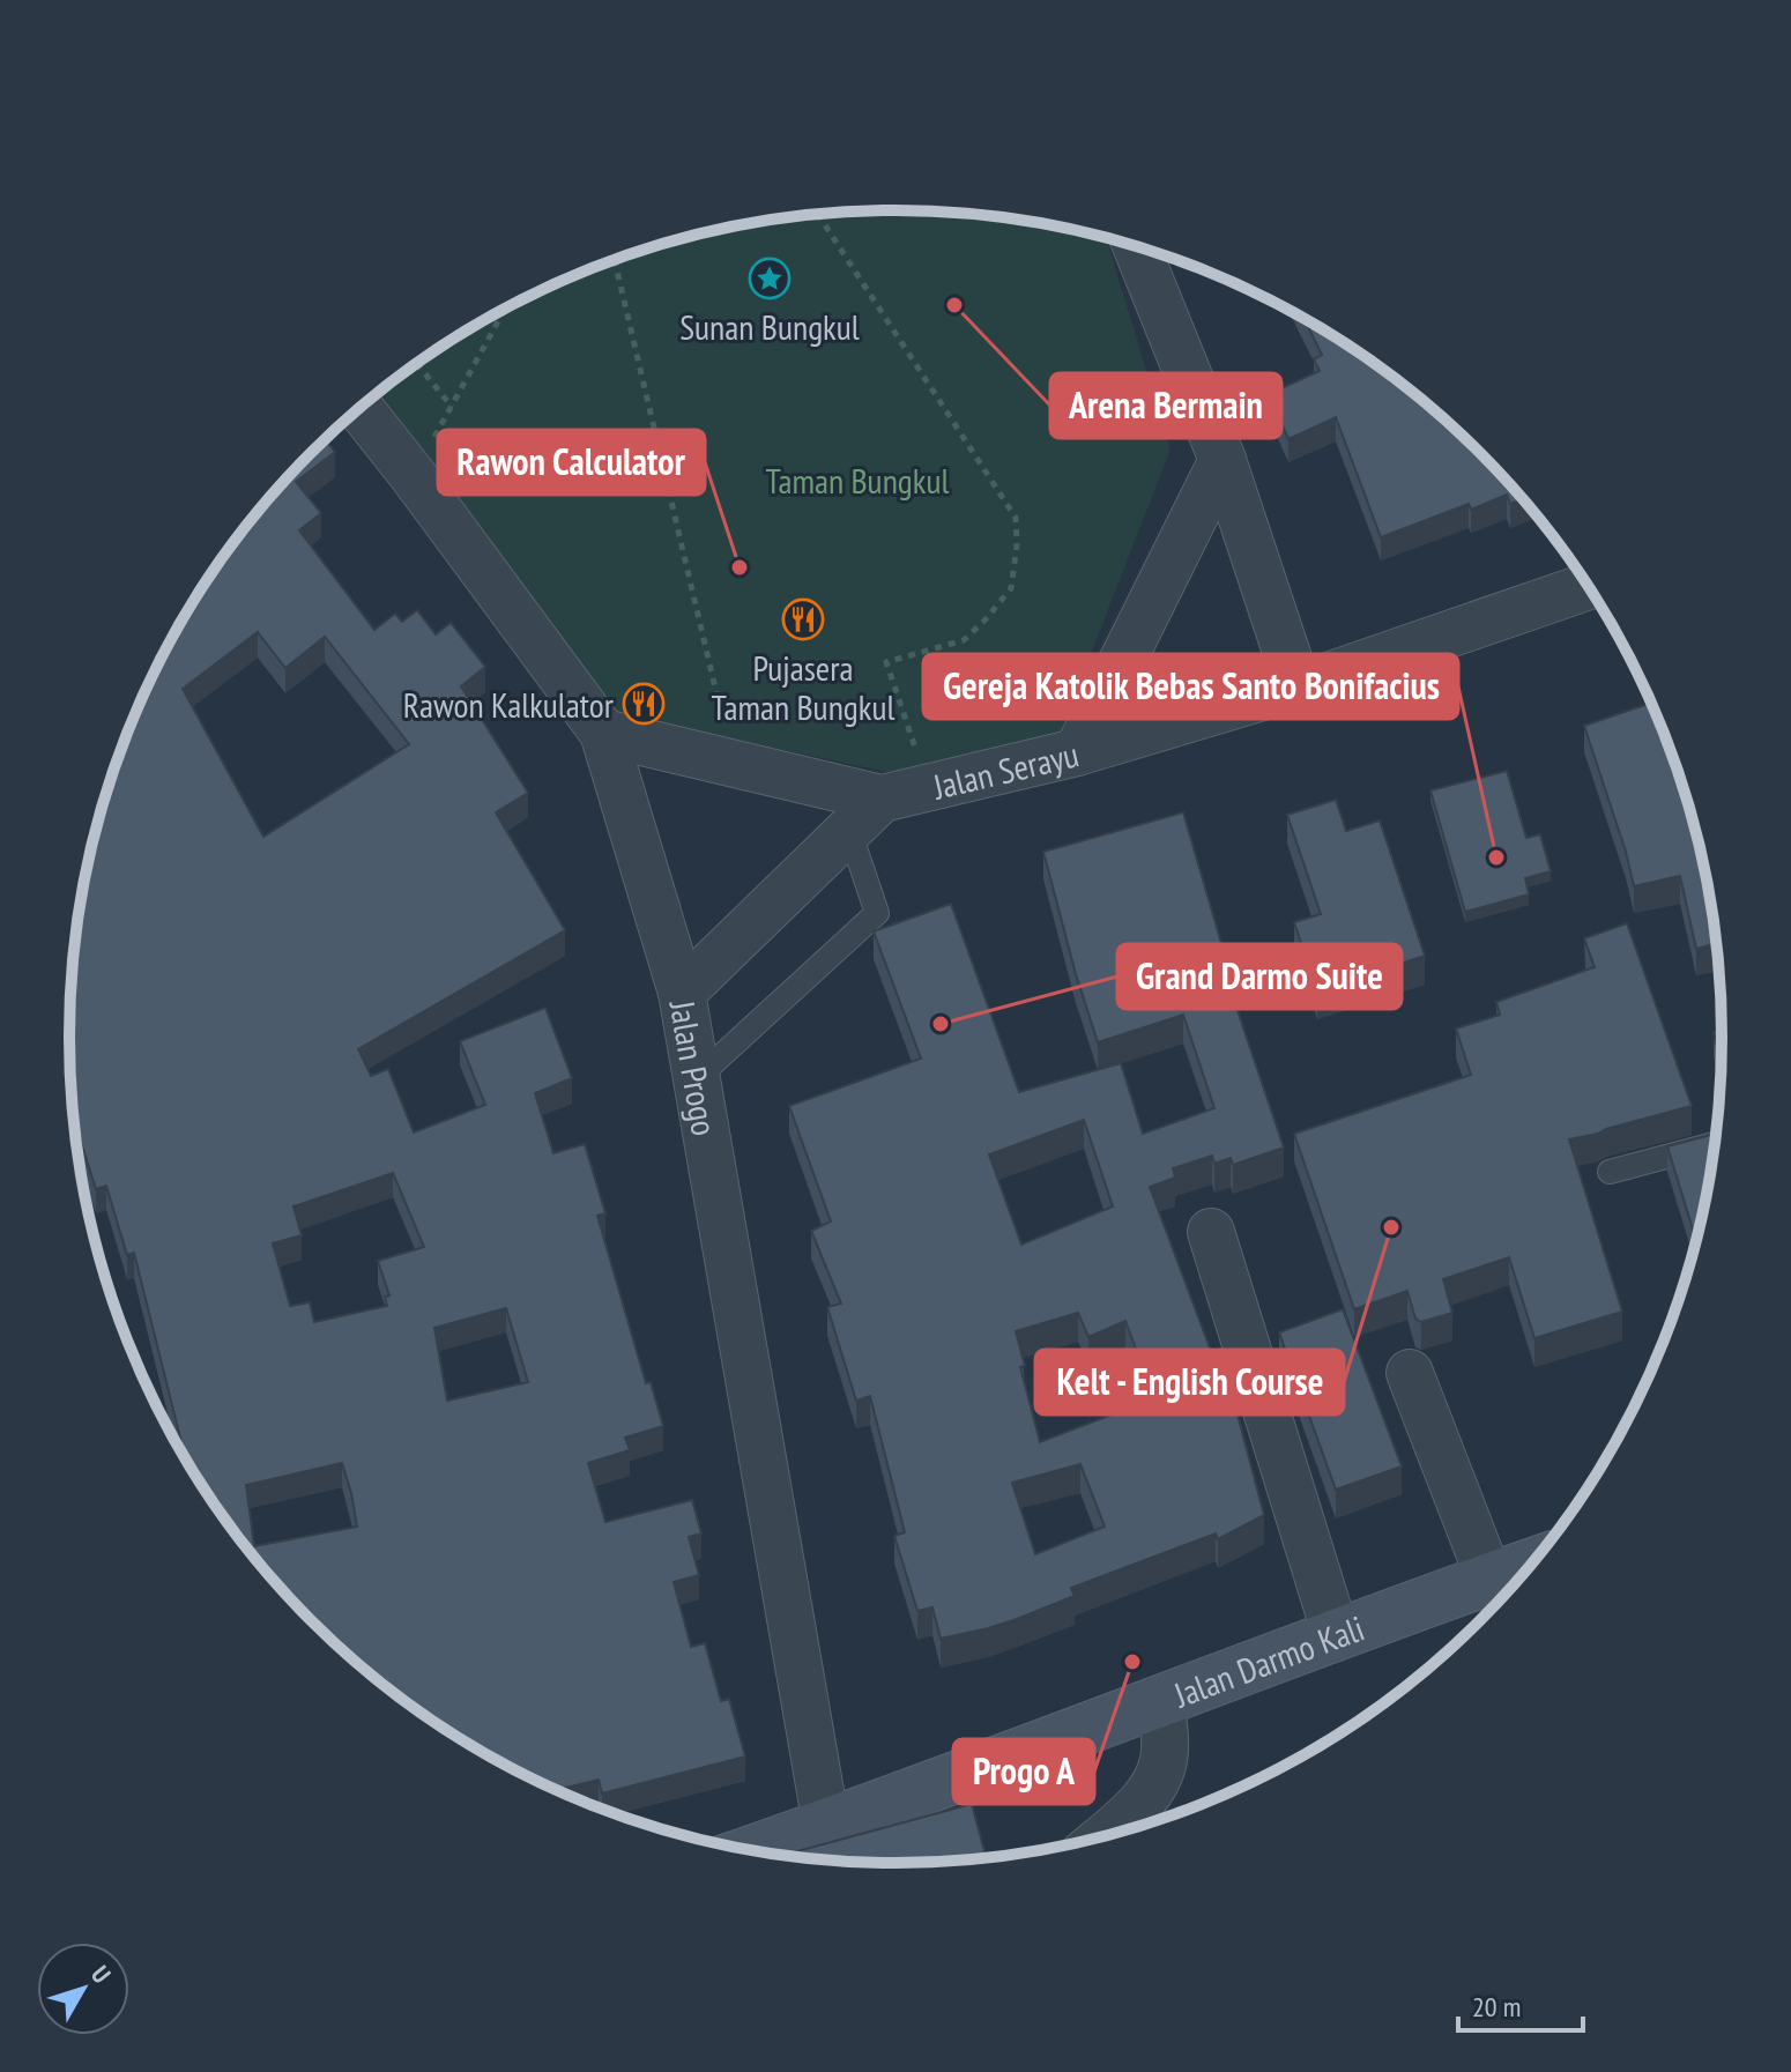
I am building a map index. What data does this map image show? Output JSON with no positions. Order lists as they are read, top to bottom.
{
  "streets": {
    "main road": ["Jalan Darmo Kali"],
    "street": ["Jalan Serayu", "Jalan Progo"]
  },
  "crossings": [
    ["Jalan Serayu", "Jalan Progo"],
    ["Jalan Progo", "Jalan Darmo Kali"]
  ],
  "parks": ["Taman Bungkul"],
  "places": {
    "place": ["Sunan Bungkul"],
    "other": [
      "Arena Bermain",
      "Rawon Calculator",
      "Gereja Katolik Bebas Santo Bonifacius",
      "Grand Darmo Suite",
      "Kelt - English Course",
      "Progo A"
    ],
    "restaurant": ["Pujasera Taman Bungkul", "Rawon Kalkulator"]
  },
  "scale_bar": "20 m",
  "north": "top right"
}
